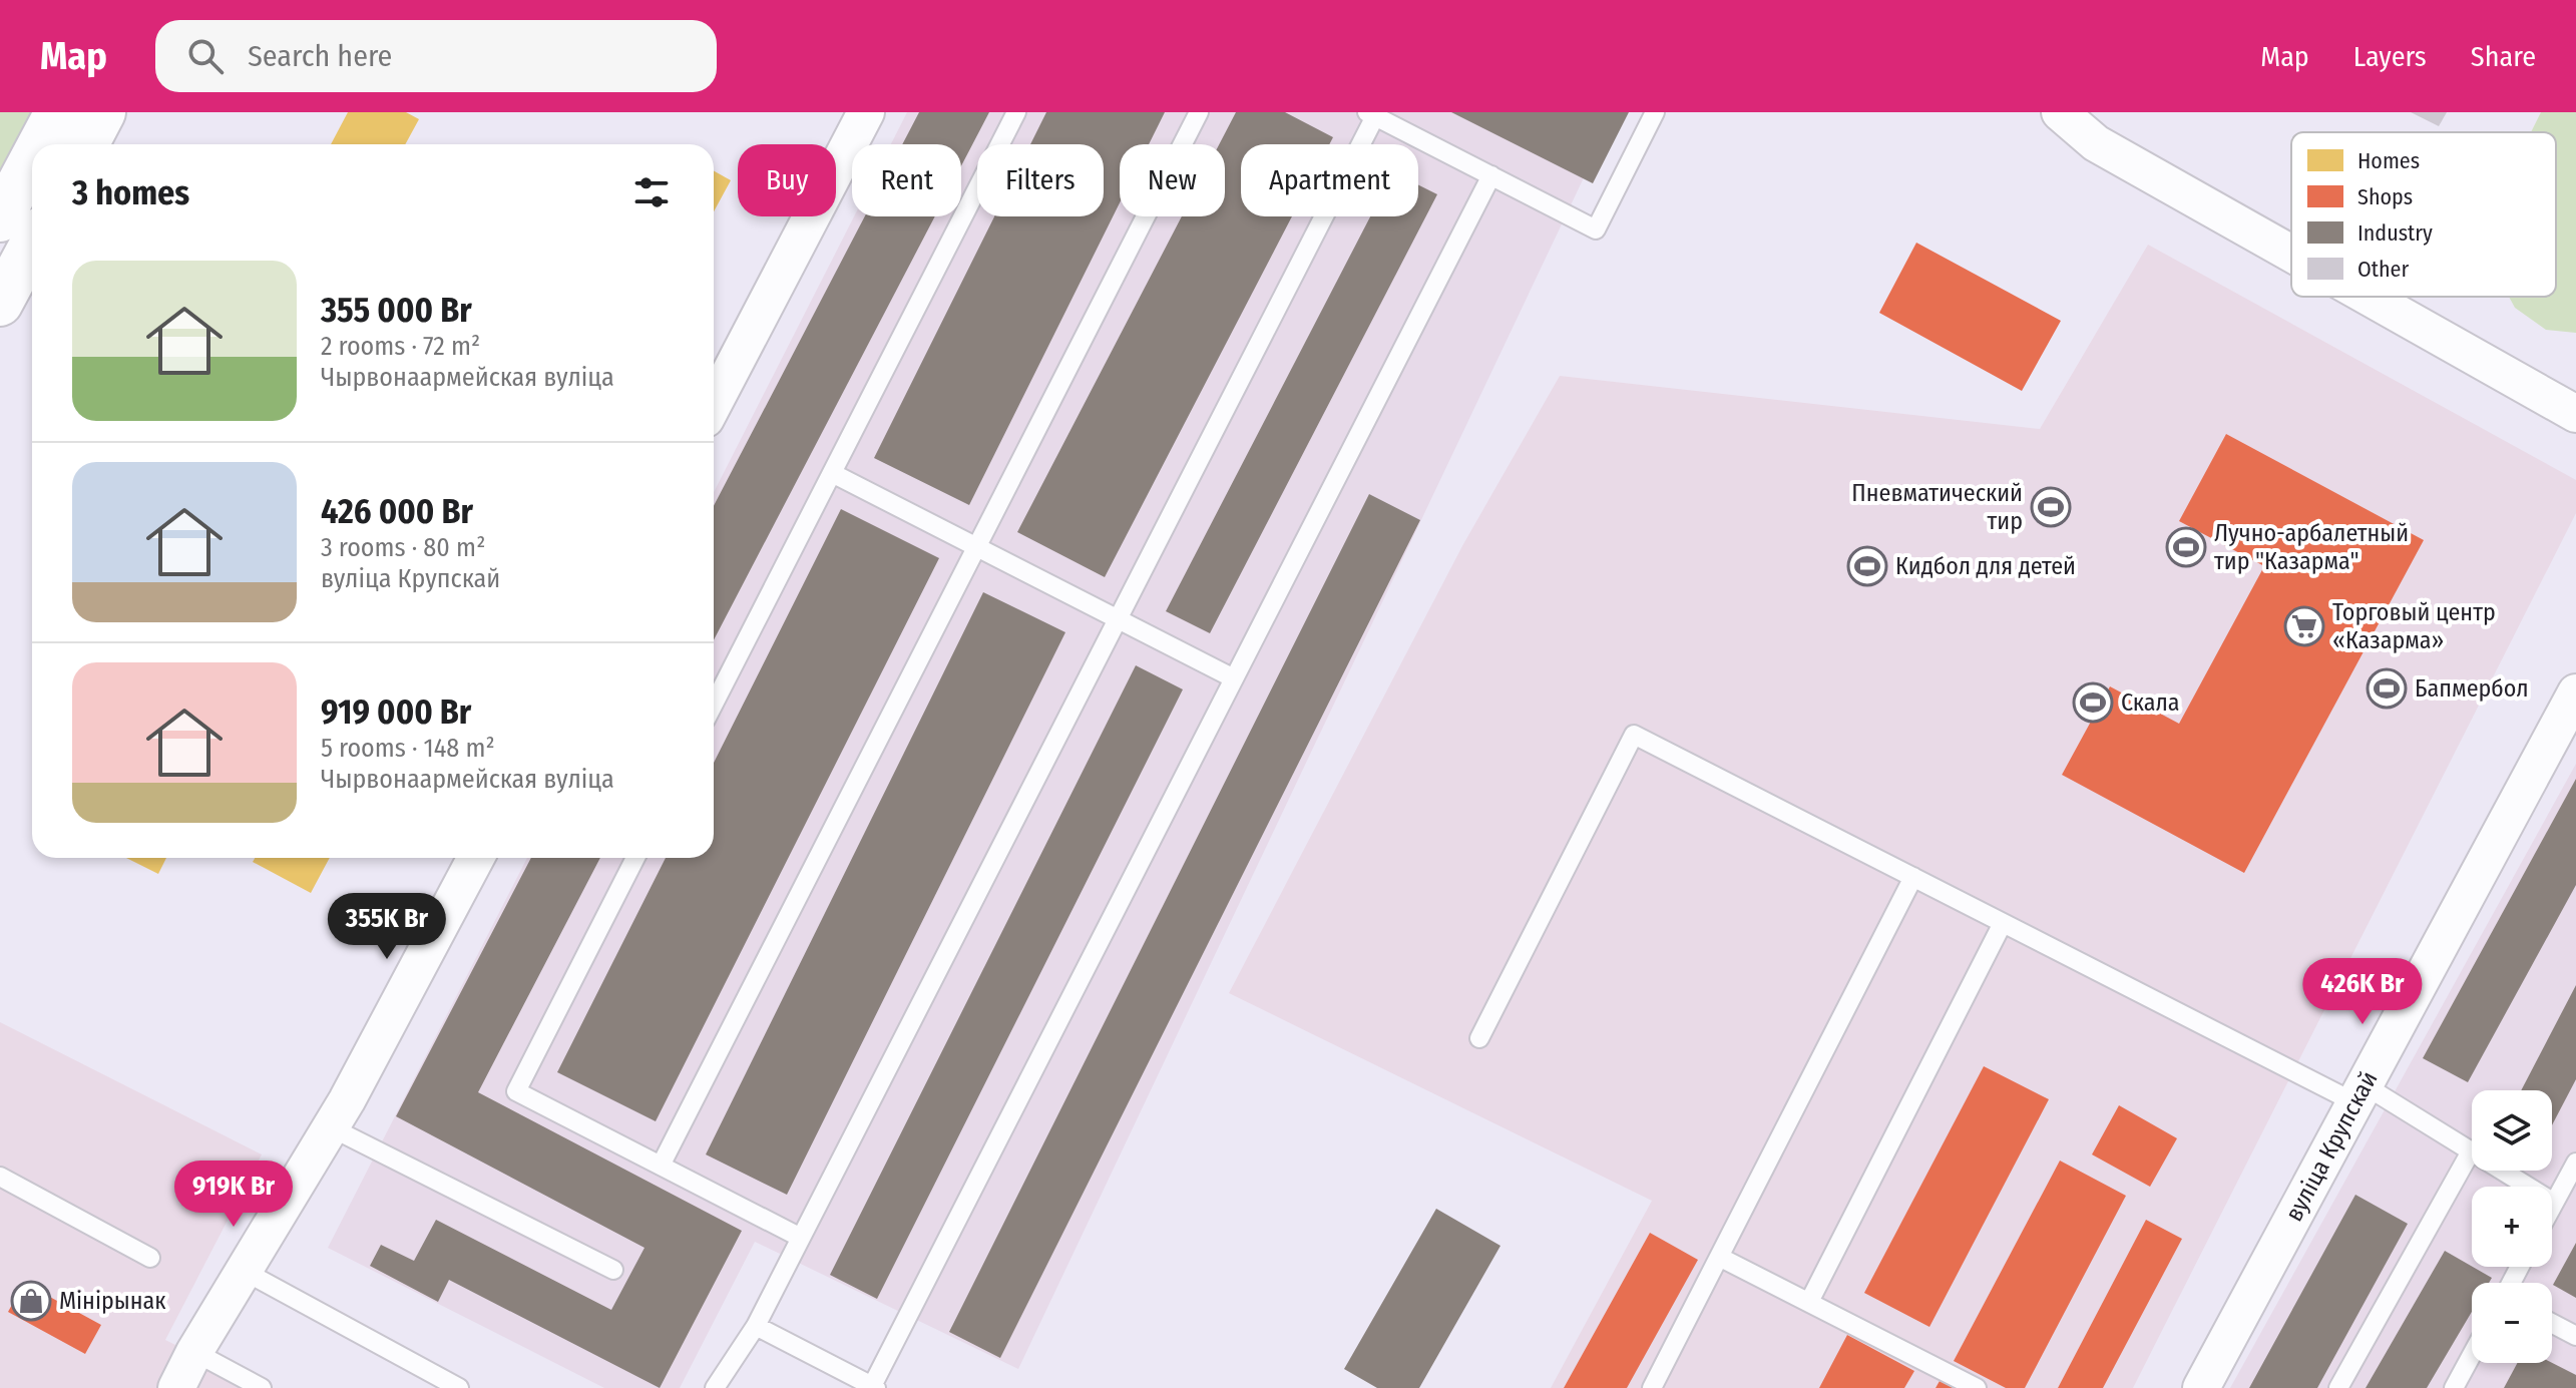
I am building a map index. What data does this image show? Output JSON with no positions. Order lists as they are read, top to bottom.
{
  "streets": {
    "street": ["вуліца Крупскай"]
  },
  "places": {
    "sports": [
      "Пневматический тир",
      "Лучно-арбалетный тир \"Казарма\"",
      "Кидбол для детей",
      "Бапмербол",
      "Скала"
    ],
    "supermarket": ["Торговый центр «Казарма»"],
    "shop": ["Мінірынак"]
  },
  "legend": [
    "Homes",
    "Shops",
    "Industry",
    "Other"
  ],
  "page": {
    "header": "Map",
    "search": "Search here",
    "nav": ["Map", "Layers", "Share"],
    "chip": [
      "Buy",
      "Rent",
      "Filters",
      "New",
      "Apartment"
    ],
    "heading": "3 homes",
    "list": [
      {
        "name": "355 000 Br",
        "note": "2 rooms · 72 m² · Чырвонаармейская вуліца"
      },
      {
        "name": "426 000 Br",
        "note": "3 rooms · 80 m² · вуліца Крупскай"
      },
      {
        "name": "919 000 Br",
        "note": "5 rooms · 148 m² · Чырвонаармейская вуліца"
      }
    ],
    "price": ["355K Br", "426K Br", "919K Br"],
    "map_buttons": ["+", "−"]
  }
}
